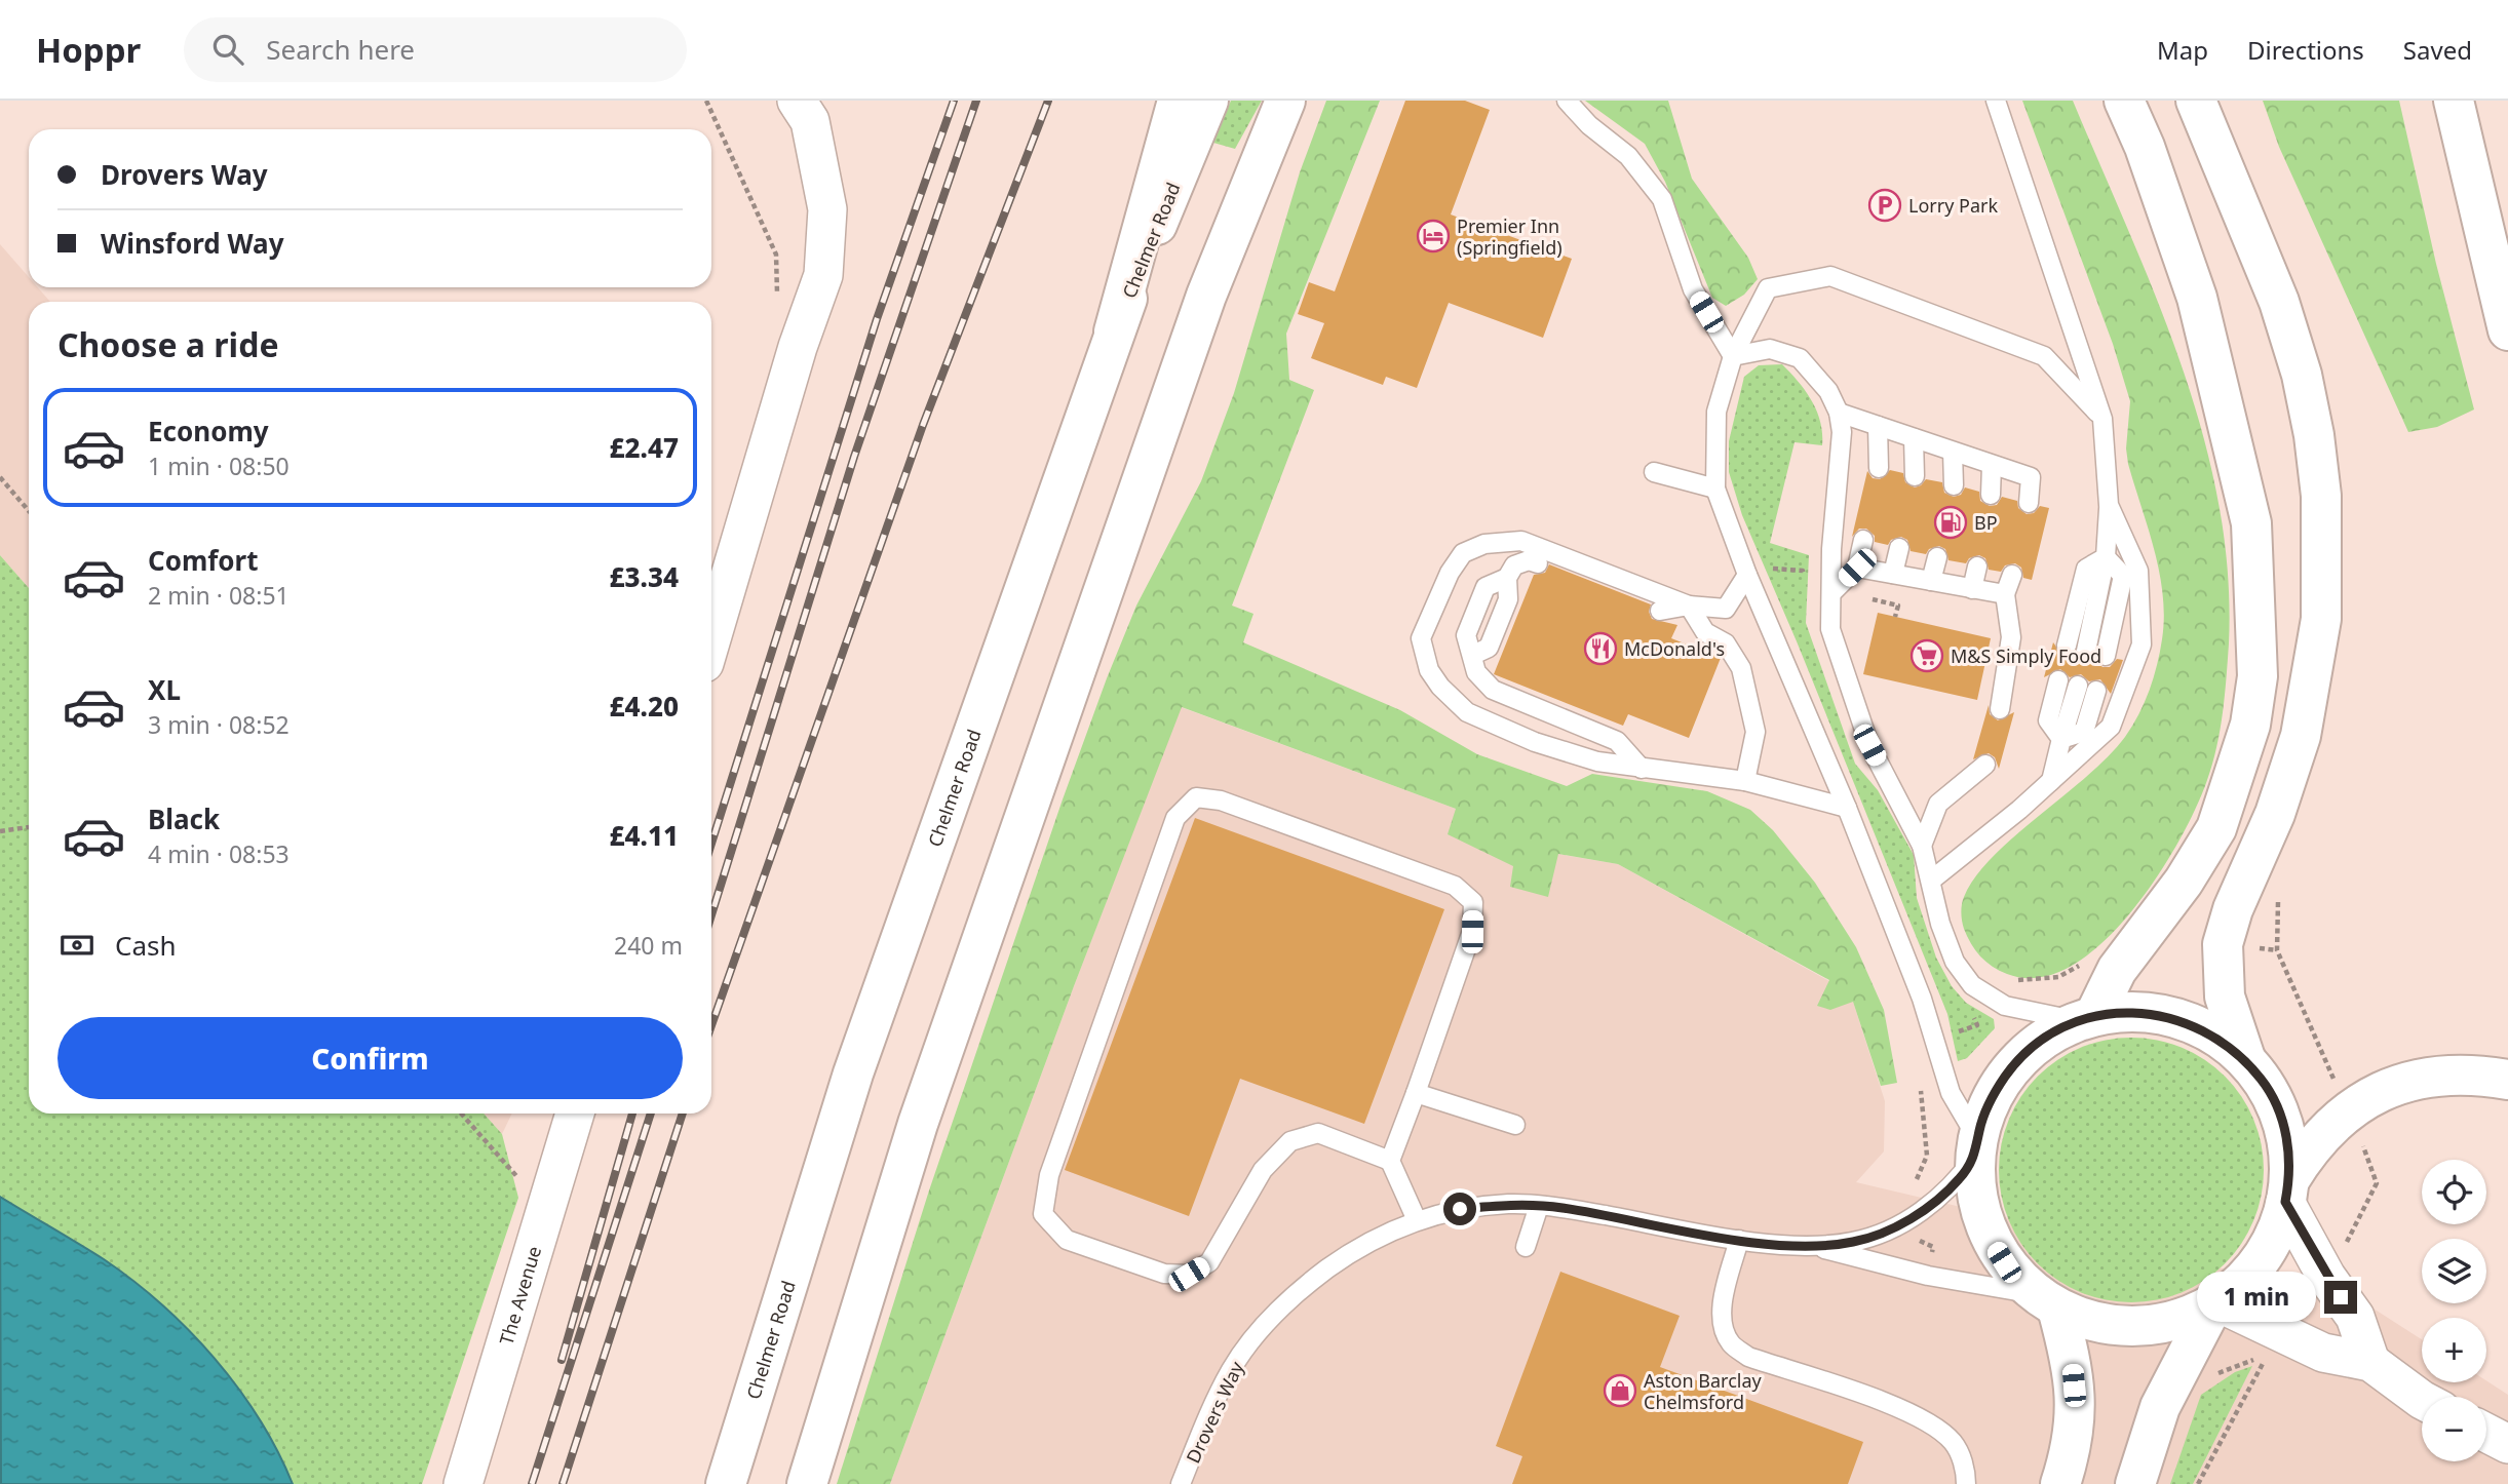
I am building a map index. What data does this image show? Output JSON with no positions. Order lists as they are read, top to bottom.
{
  "streets": {
    "main road": ["Chelmer Road"],
    "street": ["The Avenue"],
    "lane": ["Drovers Way"]
  },
  "places": {
    "parking": ["Lorry Park"],
    "hotel": ["Premier Inn (Springfield)"],
    "fuel station": ["BP"],
    "restaurant": ["McDonald's"],
    "supermarket": ["M&S Simply Food"],
    "shop": ["Aston Barclay Chelmsford"]
  },
  "page": {
    "header": "Hoppr",
    "search": "Search here",
    "nav": ["Map", "Directions", "Saved"],
    "banner": ["Drovers Way", "Winsford Way"],
    "heading": "Choose a ride",
    "list": [
      {
        "name": "Economy",
        "note": "1 min · 08:50",
        "value": "£2.47"
      },
      {
        "name": "Comfort",
        "note": "2 min · 08:51",
        "value": "£3.34"
      },
      {
        "name": "XL",
        "note": "3 min · 08:52",
        "value": "£4.20"
      },
      {
        "name": "Black",
        "note": "4 min · 08:53",
        "value": "£4.11"
      }
    ],
    "pay": ["Cash", "240 m"],
    "buttons": "Confirm",
    "map_buttons": ["+", "−"],
    "bubble": "1 min"
  }
}
